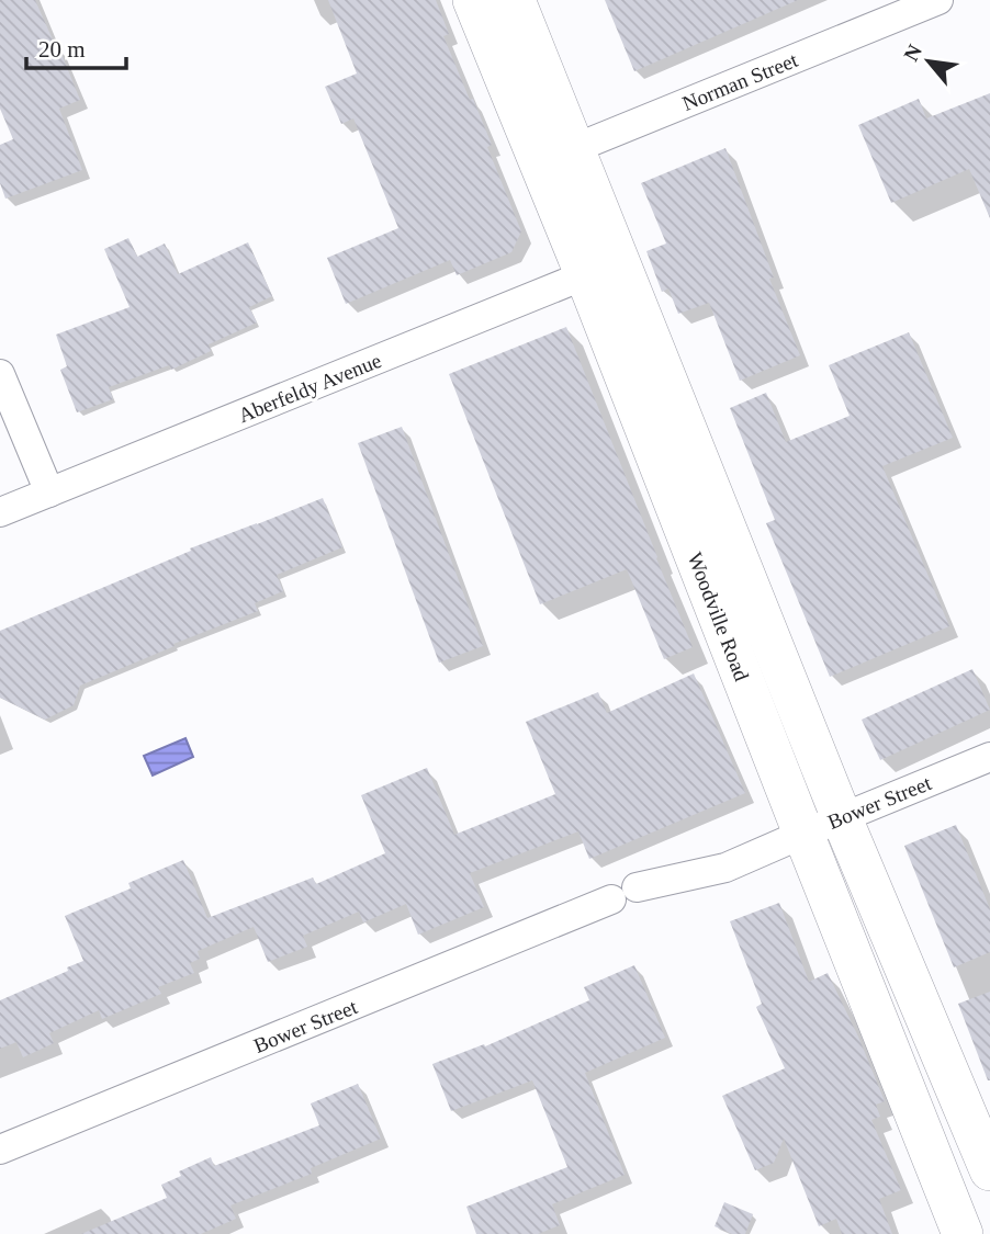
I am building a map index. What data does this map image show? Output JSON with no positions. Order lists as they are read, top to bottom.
{
  "streets": {
    "main road": ["Woodville Road"],
    "street": ["Norman Street", "Aberfeldy Avenue", "Bower Street"]
  },
  "crossings": [
    ["Norman Street", "Woodville Road"],
    ["Aberfeldy Avenue", "Woodville Road"],
    ["Woodville Road", "Bower Street"]
  ],
  "scale_bar": "20 m",
  "north": "top left"
}
